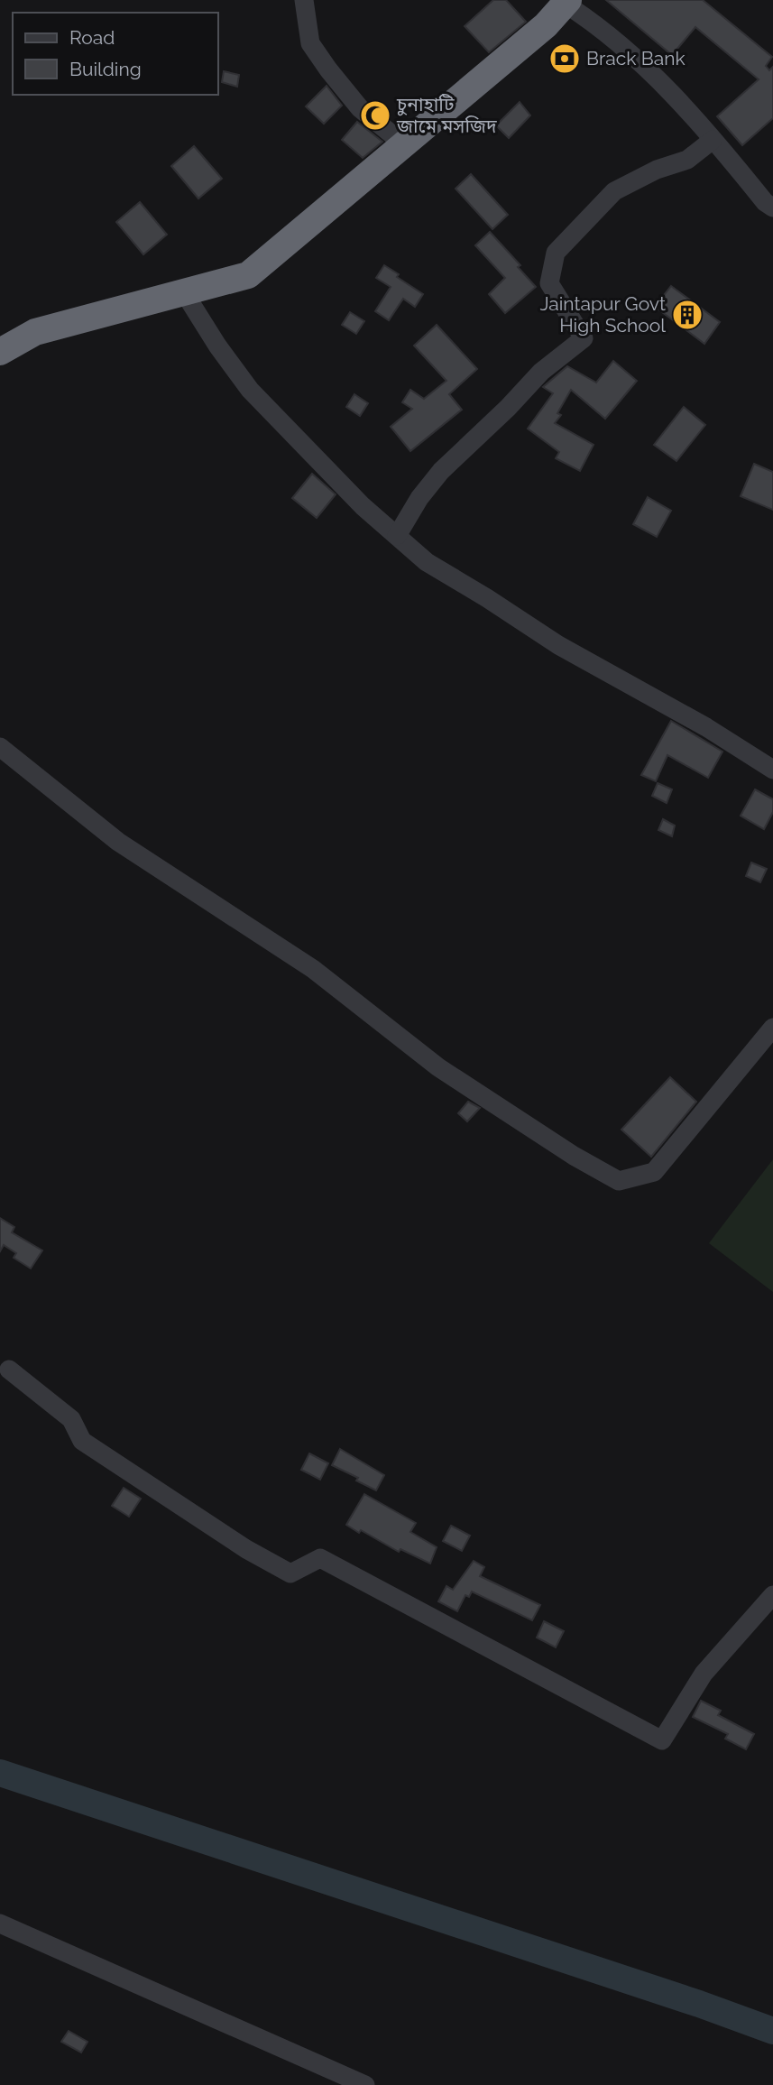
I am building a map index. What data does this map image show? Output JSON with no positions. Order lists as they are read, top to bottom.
{
  "places": {
    "bank": ["Brack Bank"],
    "mosque": ["চুনাহাটি জামে মসজিদ"],
    "building": ["Jaintapur Govt High School"]
  },
  "legend": ["Road", "Building"]
}
